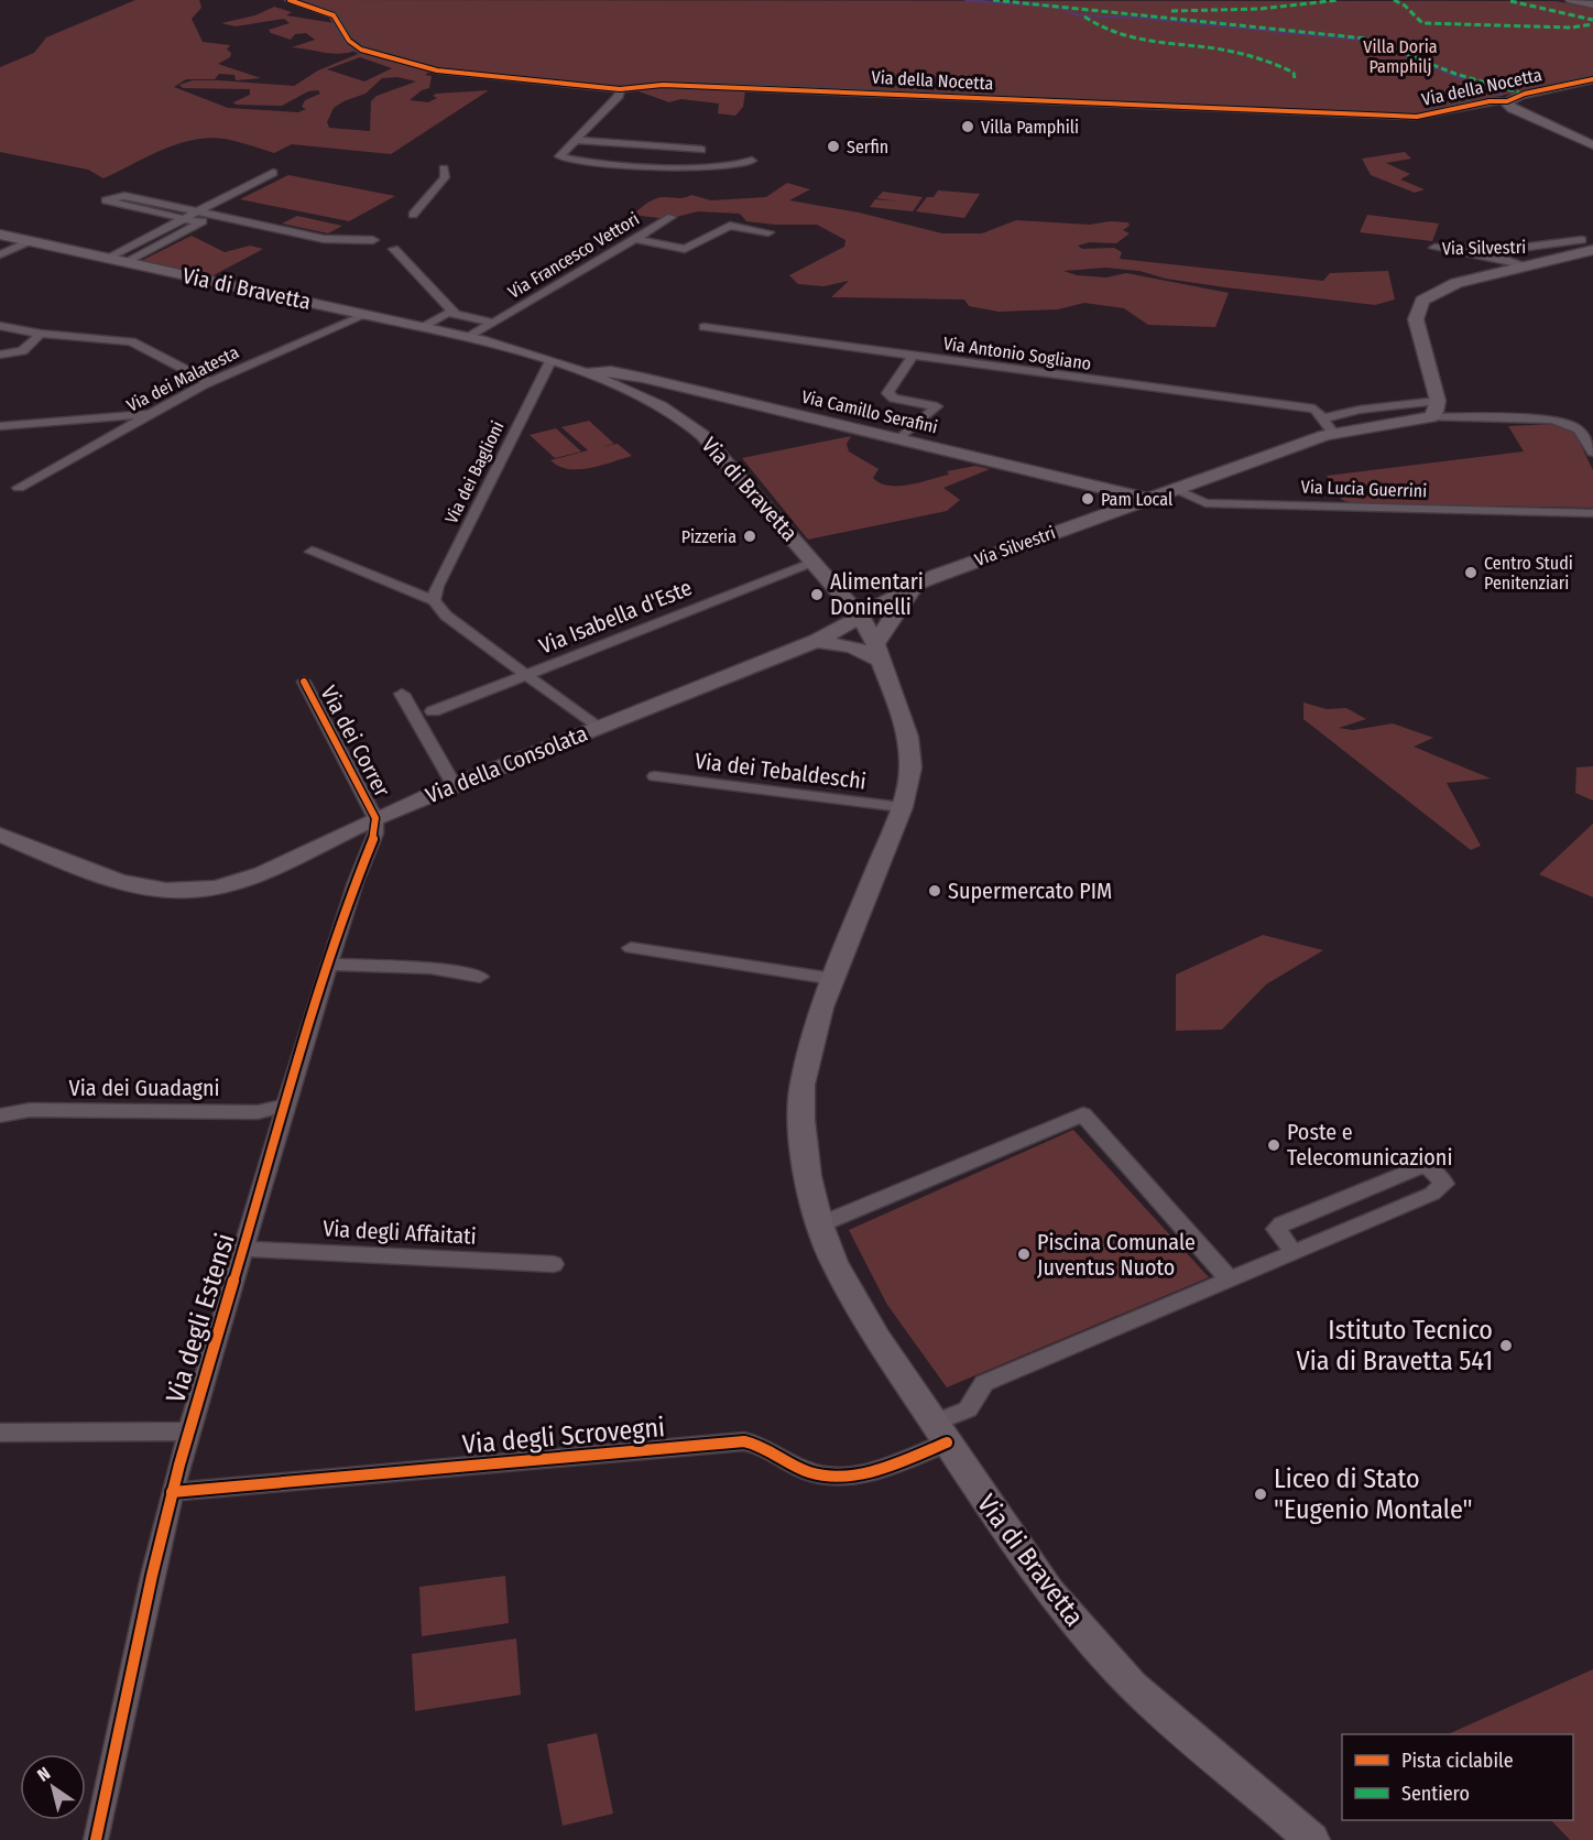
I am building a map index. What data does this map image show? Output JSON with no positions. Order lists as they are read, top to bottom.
{
  "streets": {
    "main road": [
      "Via della Nocetta",
      "Via Silvestri",
      "Via di Bravetta",
      "Via Camillo Serafini",
      "Via della Consolata"
    ],
    "street": [
      "Via Francesco Vettori",
      "Via Antonio Sogliano",
      "Via dei Malatesta",
      "Via dei Baglioni",
      "Via Lucia Guerrini",
      "Via Isabella d'Este",
      "Via dei Correr",
      "Via dei Tebaldeschi",
      "Via dei Guadagni",
      "Via degli Affaitati",
      "Via degli Estensi",
      "Via degli Scrovegni"
    ]
  },
  "crossings": [
    ["Via Silvestri", "Via di Bravetta"],
    ["Via Silvestri", "Via Camillo Serafini"],
    ["Via Silvestri", "Via della Consolata"],
    ["Via Francesco Vettori", "Via di Bravetta"],
    ["Via di Bravetta", "Via dei Malatesta"],
    ["Via di Bravetta", "Via Camillo Serafini"],
    ["Via di Bravetta", "Via dei Baglioni"],
    ["Via di Bravetta", "Via Isabella d'Este"],
    ["Via di Bravetta", "Via della Consolata"],
    ["Via di Bravetta", "Via dei Tebaldeschi"],
    ["Via di Bravetta", "Via degli Scrovegni"],
    ["Via dei Correr", "Via della Consolata"],
    ["Via dei Correr", "Via degli Estensi"],
    ["Via della Consolata", "Via degli Estensi"],
    ["Via dei Guadagni", "Via degli Estensi"],
    ["Via degli Affaitati", "Via degli Estensi"],
    ["Via degli Estensi", "Via degli Scrovegni"]
  ],
  "parks": ["Villa Doria Pamphilj"],
  "places": [
    "Villa Pamphili",
    "Serfin",
    "Pam Local",
    "Pizzeria",
    "Centro Studi Penitenziari",
    "Alimentari Doninelli",
    "Supermercato PIM",
    "Poste e Telecomunicazioni",
    "Piscina Comunale Juventus Nuoto",
    "Istituto Tecnico Via di Bravetta 541",
    "Liceo di Stato \"Eugenio Montale\""
  ],
  "legend": ["Pista ciclabile", "Sentiero"],
  "north": "top left"
}
